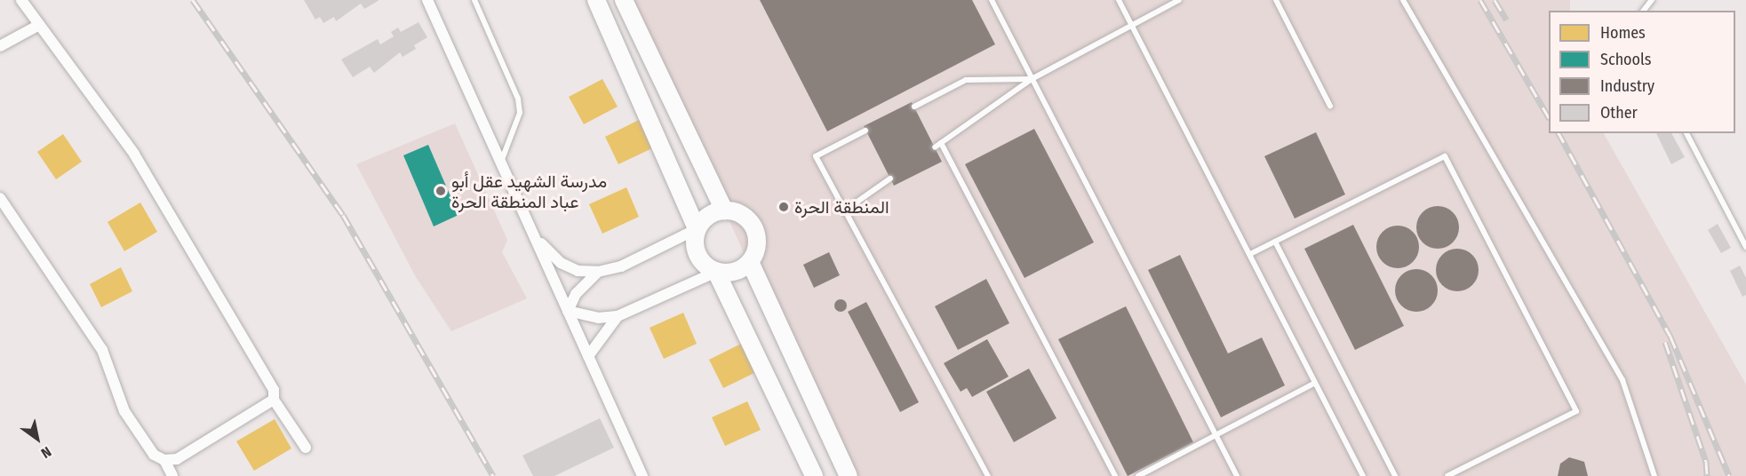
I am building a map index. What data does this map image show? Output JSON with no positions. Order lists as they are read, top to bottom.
{
  "places": ["مدرسة الشهيد عقل أبو عباد المنطقة الحرة", "المنطقة الحرة"],
  "legend": [
    "Homes",
    "Schools",
    "Industry",
    "Other"
  ],
  "north": "bottom right"
}
